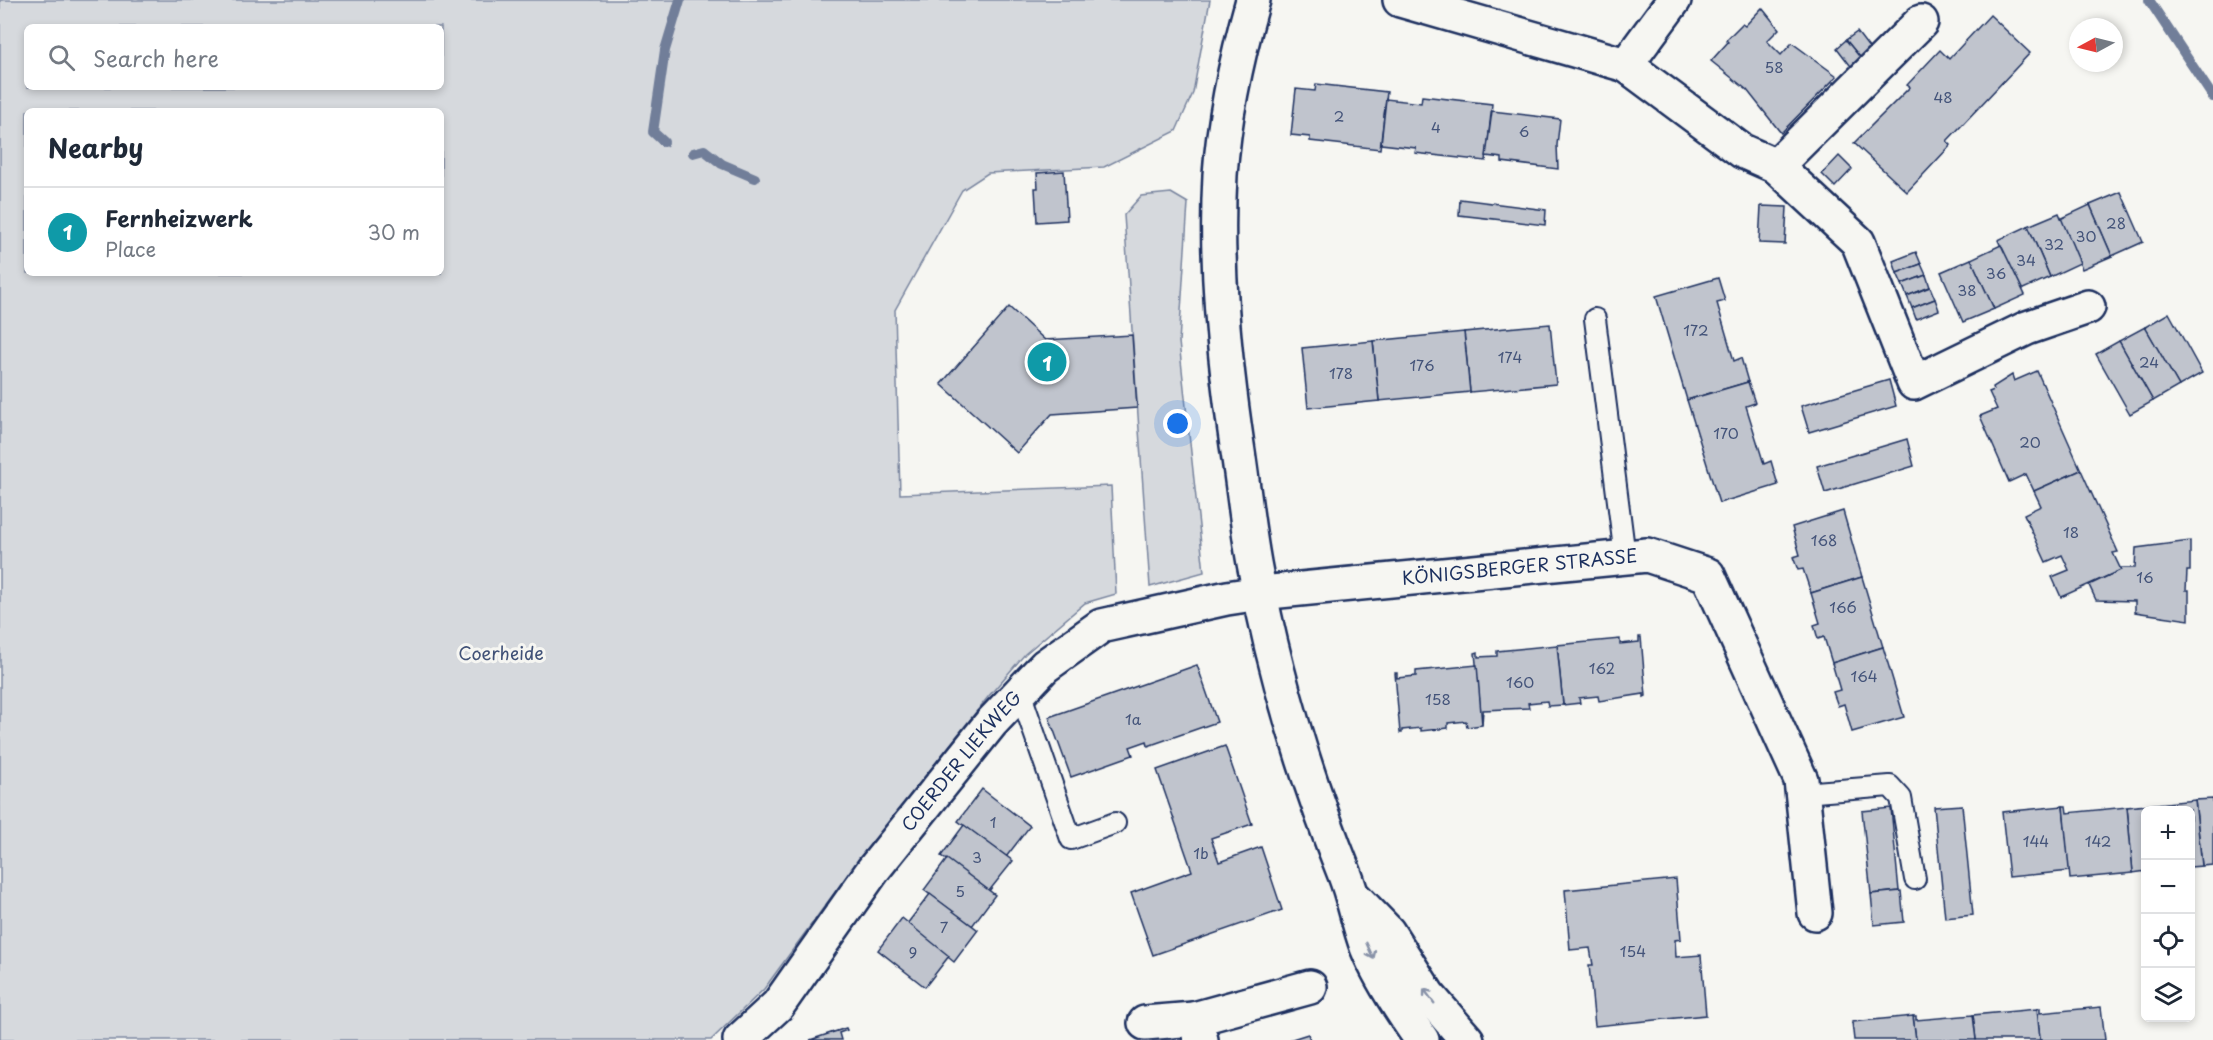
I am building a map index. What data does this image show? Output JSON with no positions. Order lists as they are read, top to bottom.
{
  "streets": {
    "street": ["KÖNIGSBERGER STRASSE", "COERDER LIEKWEG"]
  },
  "crossings": [
    ["KÖNIGSBERGER STRASSE", "COERDER LIEKWEG"]
  ],
  "parks": ["Coerheide"],
  "house_numbers": [
    "58",
    "48",
    "2",
    "4",
    "6",
    "28",
    "30",
    "32",
    "34",
    "36",
    "38",
    "172",
    "174",
    "24",
    "176",
    "178",
    "170",
    "20",
    "18",
    "168",
    "16",
    "166",
    "162",
    "164",
    "160",
    "158",
    "1a",
    "1",
    "144",
    "142",
    "1b",
    "3",
    "5",
    "7",
    "154",
    "9"
  ],
  "north": "left",
  "page": {
    "search": "Search here",
    "heading": "Nearby",
    "list": [
      {
        "mark": "1",
        "name": "Fernheizwerk",
        "note": "Place",
        "value": "30 m"
      }
    ],
    "pins": "1",
    "map_buttons": ["+", "−"]
  }
}
